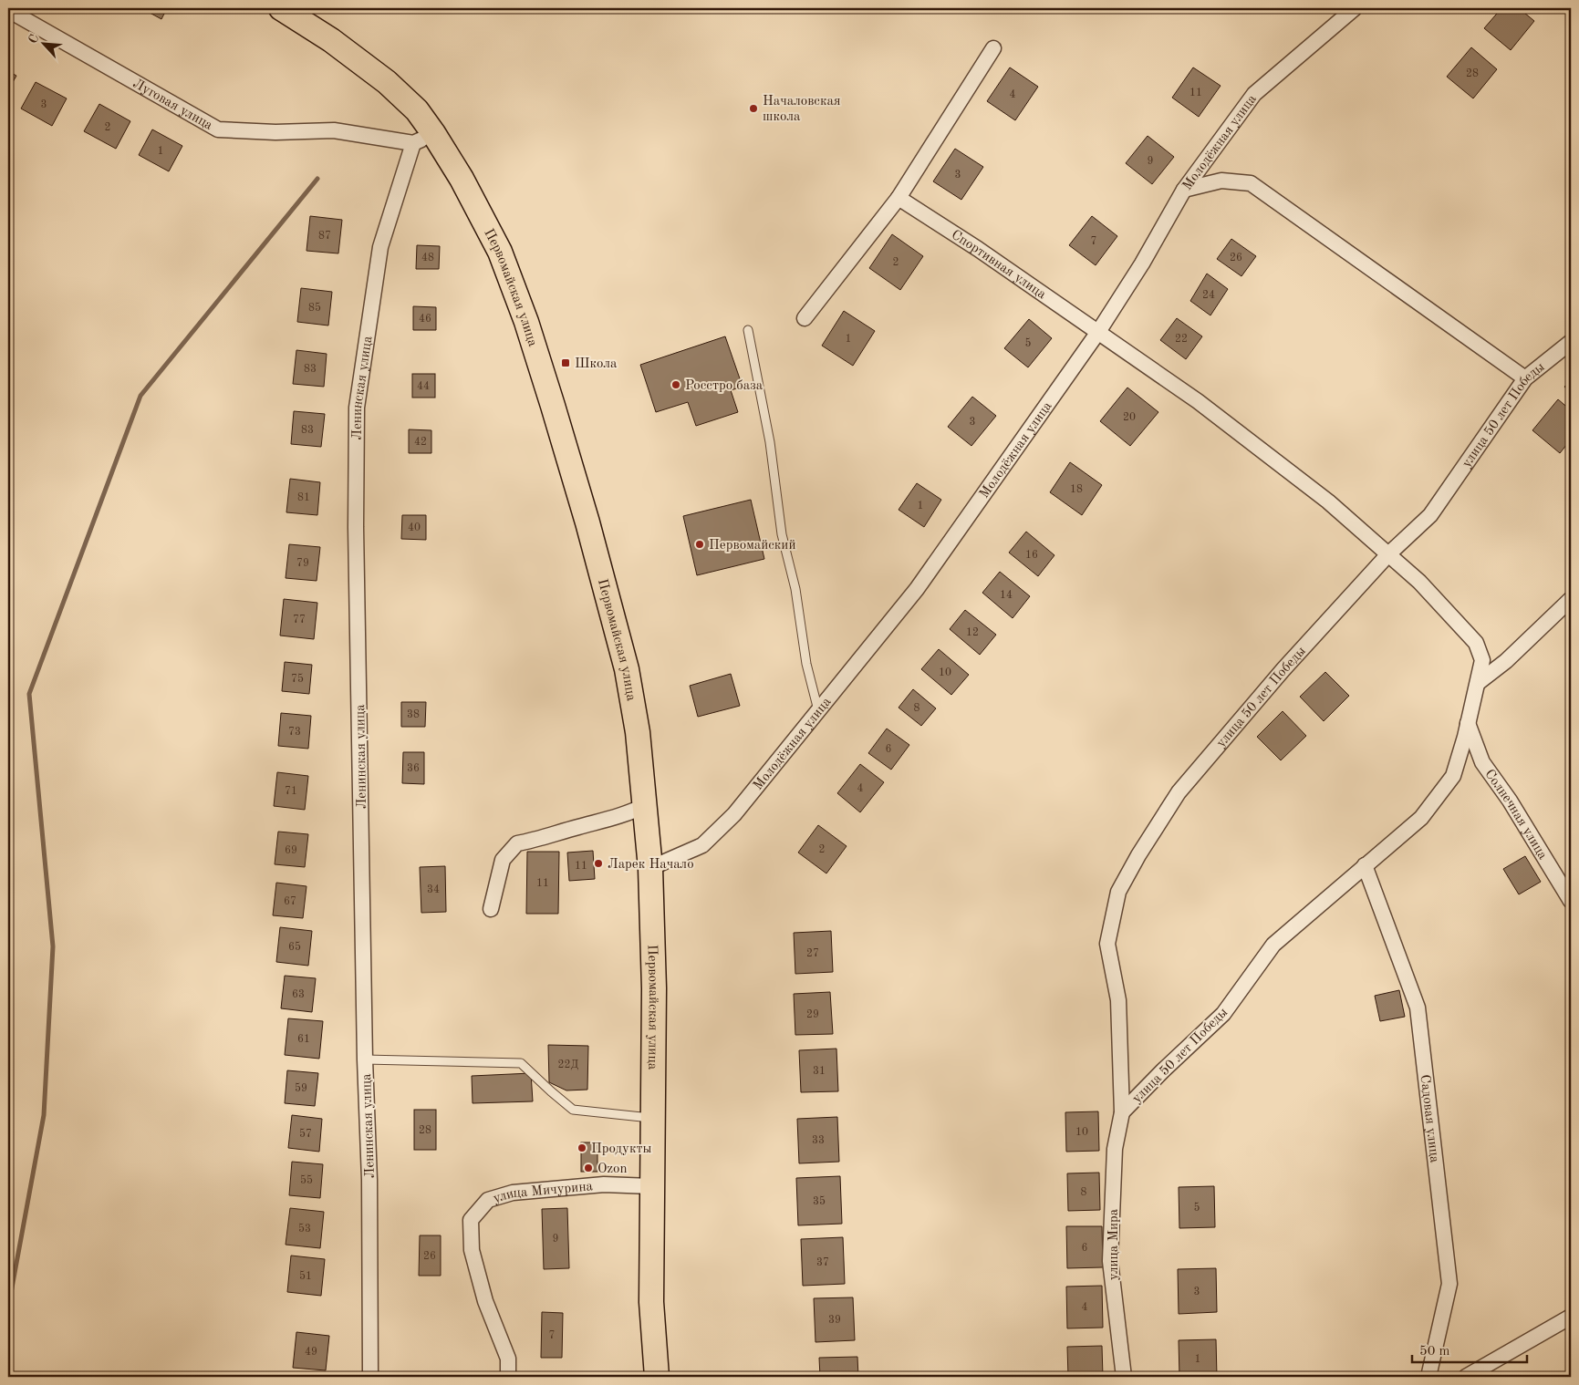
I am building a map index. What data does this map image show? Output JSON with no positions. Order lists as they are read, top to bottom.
{
  "streets": {
    "main road": ["Первомайская улица"],
    "street": [
      "Луговая улица",
      "Молодёжная улица",
      "Спортивная улица",
      "Ленинская улица",
      "улица 50 лет Победы",
      "Солнечная улица",
      "Садовая улица",
      "улица Мичурина",
      "улица Мира"
    ]
  },
  "crossings": [
    ["Луговая улица", "Первомайская улица"],
    ["Луговая улица", "Ленинская улица"],
    ["Молодёжная улица", "Спортивная улица"],
    ["Молодёжная улица", "Первомайская улица"],
    ["Молодёжная улица", "улица 50 лет Победы"],
    ["Спортивная улица", "улица 50 лет Победы"],
    ["Первомайская улица", "Ленинская улица"],
    ["Первомайская улица", "улица Мичурина"],
    ["улица 50 лет Победы", "Солнечная улица"],
    ["улица 50 лет Победы", "Садовая улица"],
    ["улица 50 лет Победы", "улица Мира"]
  ],
  "places": {
    "other": [
      "Началовская школа",
      "Росстро база",
      "Первомайский",
      "Ларек Начало",
      "Продукты",
      "Ozon"
    ],
    "transit": ["Школа"]
  },
  "house_numbers": [
    "28",
    "11",
    "4",
    "3",
    "2",
    "1",
    "9",
    "3",
    "87",
    "7",
    "48",
    "26",
    "2",
    "24",
    "85",
    "46",
    "1",
    "22",
    "5",
    "83",
    "44",
    "20",
    "3",
    "83",
    "42",
    "18",
    "81",
    "1",
    "40",
    "16",
    "79",
    "14",
    "77",
    "12",
    "10",
    "75",
    "8",
    "38",
    "73",
    "6",
    "36",
    "4",
    "71",
    "2",
    "69",
    "11",
    "11",
    "34",
    "67",
    "65",
    "27",
    "63",
    "29",
    "61",
    "22Д",
    "31",
    "59",
    "28",
    "10",
    "57",
    "33",
    "55",
    "8",
    "35",
    "5",
    "53",
    "9",
    "6",
    "26",
    "37",
    "51",
    "3",
    "4",
    "39",
    "7",
    "49",
    "1"
  ],
  "scale_bar": "50 m",
  "north": "top left"
}
